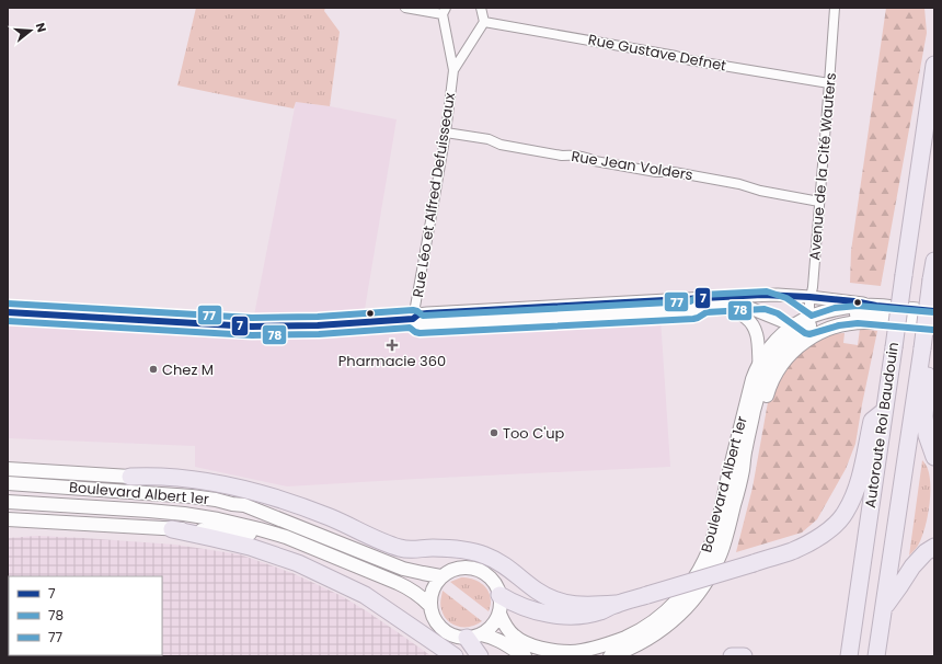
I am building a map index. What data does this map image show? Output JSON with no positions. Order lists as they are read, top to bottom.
{
  "streets": {
    "highway": ["Autoroute Roi Baudouin"],
    "main road": ["Boulevard Albert 1er"],
    "street": [
      "Rue Gustave Defnet",
      "Rue Jean Volders",
      "Avenue de la Cité Wauters",
      "Rue Léo et Alfred Defuisseaux"
    ]
  },
  "crossings": [
    ["Rue Gustave Defnet", "Avenue de la Cité Wauters"],
    ["Rue Gustave Defnet", "Rue Léo et Alfred Defuisseaux"],
    ["Rue Jean Volders", "Avenue de la Cité Wauters"],
    ["Rue Jean Volders", "Rue Léo et Alfred Defuisseaux"],
    ["Avenue de la Cité Wauters", "Boulevard Albert 1er"]
  ],
  "places": {
    "health": ["Pharmacie 360"],
    "other": ["Chez M", "Too C'up"]
  },
  "lines": ["transit line 77", "transit line 7", "transit line 78"],
  "legend": ["7", "78", "77"],
  "north": "right"
}
